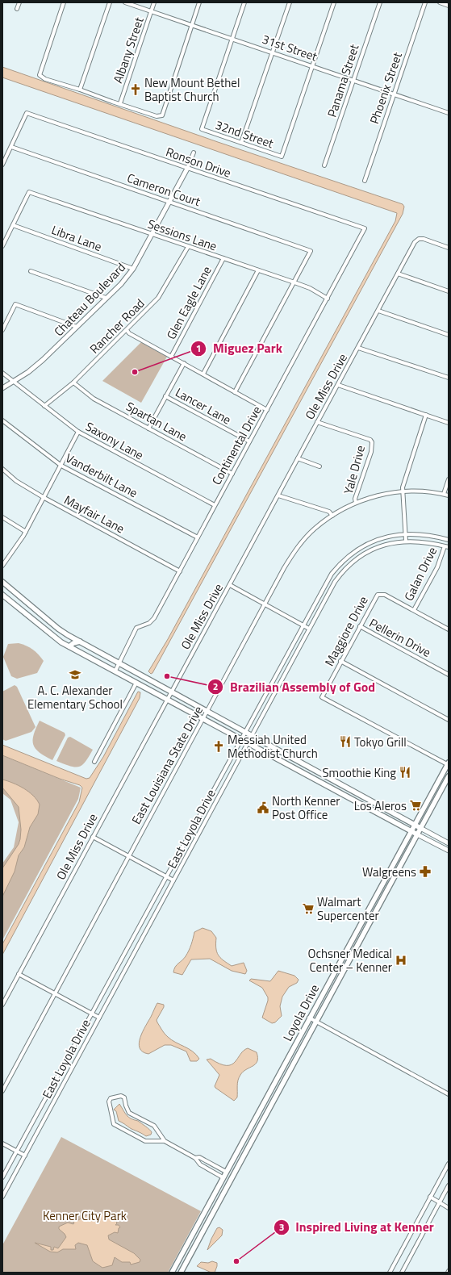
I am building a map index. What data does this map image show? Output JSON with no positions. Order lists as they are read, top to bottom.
{
  "streets": {
    "main road": ["Loyola Drive"],
    "street": [
      "31st Street",
      "Albany Street",
      "Panama Street",
      "Phoenix Street",
      "32nd Street",
      "Ronson Drive",
      "Cameron Court",
      "Sessions Lane",
      "Libra Lane",
      "Chateau Boulevard",
      "Glen Eagle Lane",
      "Rancher Road",
      "Ole Miss Drive",
      "Lancer Lane",
      "Spartan Lane",
      "Saxony Lane",
      "Continental Drive",
      "Yale Drive",
      "Vanderbilt Lane",
      "Mayfair Lane",
      "Galan Drive",
      "Maggiore Drive",
      "Pellerin Drive",
      "East Louisiana State Drive",
      "East Loyola Drive"
    ]
  },
  "crossings": [
    ["31st Street", "Albany Street"],
    ["31st Street", "Panama Street"],
    ["31st Street", "Phoenix Street"],
    ["31st Street", "32nd Street"],
    ["Ronson Drive", "Cameron Court"],
    ["Ronson Drive", "Chateau Boulevard"],
    ["Ronson Drive", "Continental Drive"],
    ["Cameron Court", "Sessions Lane"],
    ["Cameron Court", "Chateau Boulevard"],
    ["Sessions Lane", "Libra Lane"],
    ["Sessions Lane", "Chateau Boulevard"],
    ["Sessions Lane", "Glen Eagle Lane"],
    ["Sessions Lane", "Rancher Road"],
    ["Sessions Lane", "Continental Drive"],
    ["Libra Lane", "Chateau Boulevard"],
    ["Chateau Boulevard", "Saxony Lane"],
    ["Rancher Road", "Spartan Lane"],
    ["Rancher Road", "Saxony Lane"],
    ["Ole Miss Drive", "Yale Drive"],
    ["Lancer Lane", "Continental Drive"],
    ["Spartan Lane", "Continental Drive"],
    ["Saxony Lane", "Continental Drive"],
    ["Continental Drive", "Vanderbilt Lane"],
    ["Continental Drive", "Mayfair Lane"],
    ["Yale Drive", "East Louisiana State Drive"],
    ["Galan Drive", "Maggiore Drive"],
    ["Galan Drive", "East Loyola Drive"],
    ["Maggiore Drive", "Pellerin Drive"],
    ["Maggiore Drive", "Loyola Drive"]
  ],
  "parks": ["Kenner City Park"],
  "places": {
    "church": ["New Mount Bethel Baptist Church", "Messiah United Methodist Church"],
    "other": ["Miguez Park", "Brazilian Assembly of God", "Inspired Living at Kenner"],
    "school or university": ["A. C. Alexander Elementary School"],
    "restaurant": ["Tokyo Grill", "Smoothie King"],
    "supermarket": ["Los Aleros", "Walmart Supercenter"],
    "public building": ["North Kenner Post Office"],
    "pharmacy": ["Walgreens"],
    "hospital": ["Ochsner Medical Center – Kenner"]
  }
}
